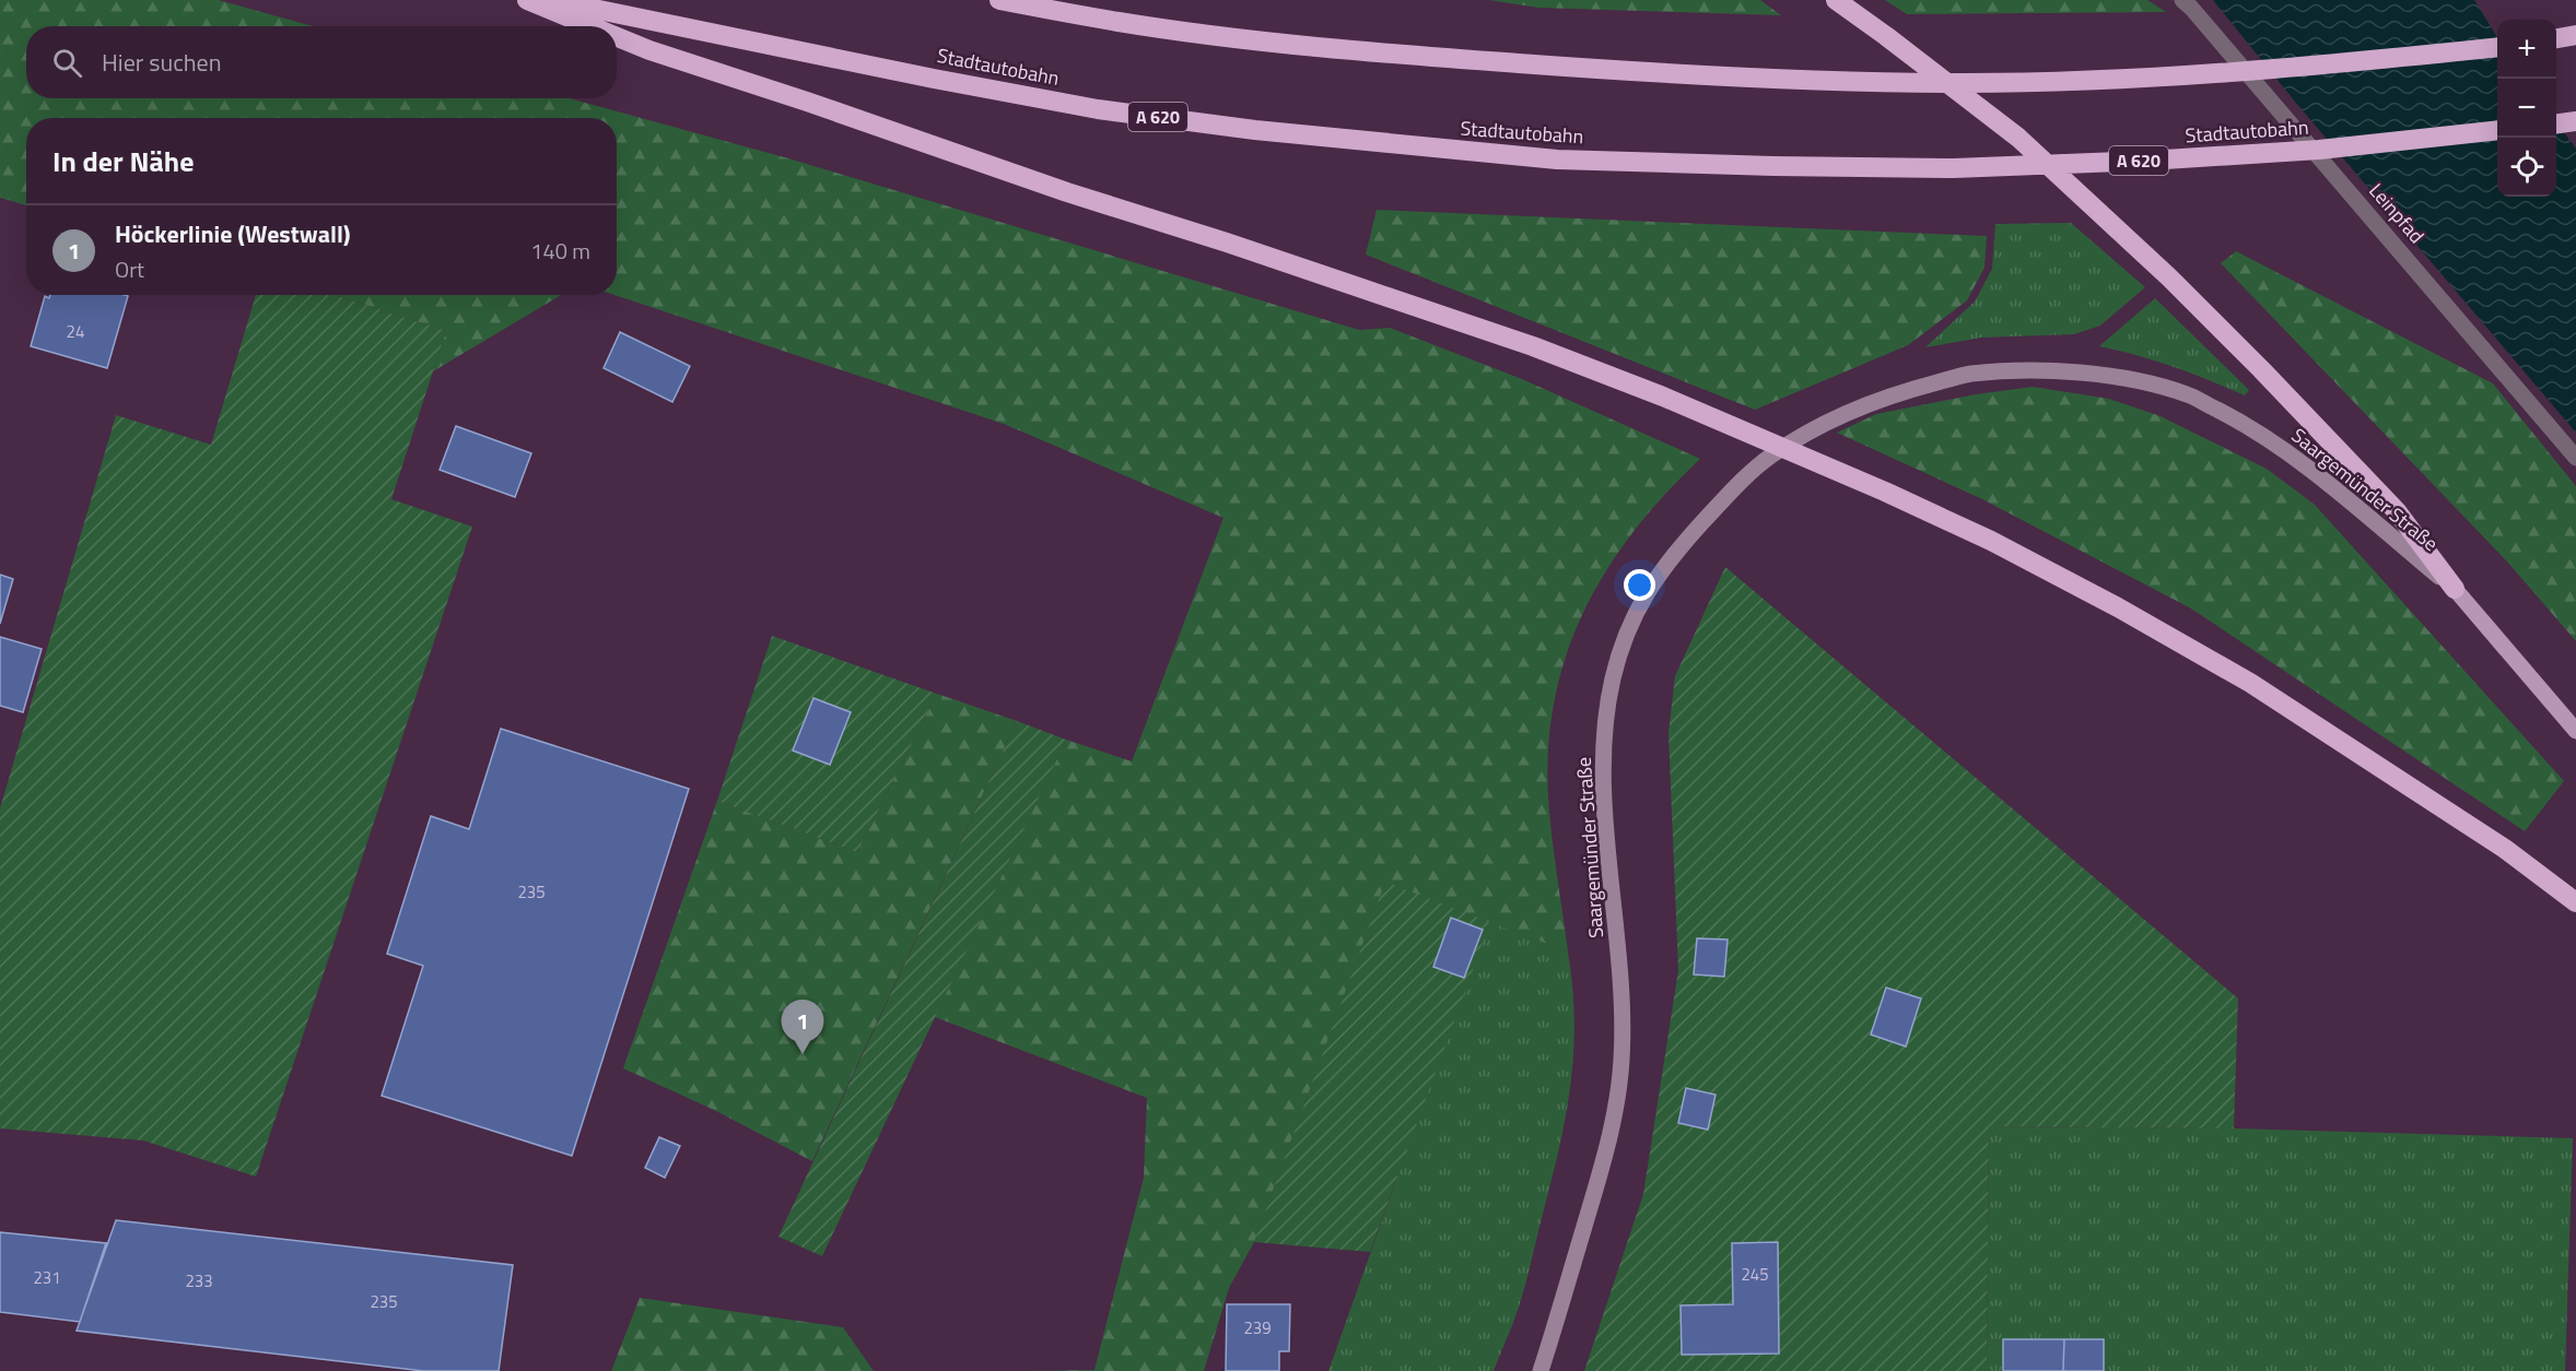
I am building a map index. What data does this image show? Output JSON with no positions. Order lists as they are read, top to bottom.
{
  "streets": {
    "highway": ["Stadtautobahn", "A 620"],
    "main road": ["Saargemünder Straße"],
    "lane": ["Leinpfad"]
  },
  "house_numbers": [
    "24",
    "235",
    "245",
    "231",
    "233",
    "235",
    "239"
  ],
  "page": {
    "map_buttons": ["+", "−"],
    "search": "Hier suchen",
    "heading": "In der Nähe",
    "list": [
      {
        "mark": "1",
        "name": "Höckerlinie (Westwall)",
        "note": "Ort",
        "value": "140 m"
      }
    ],
    "pins": "1"
  }
}
